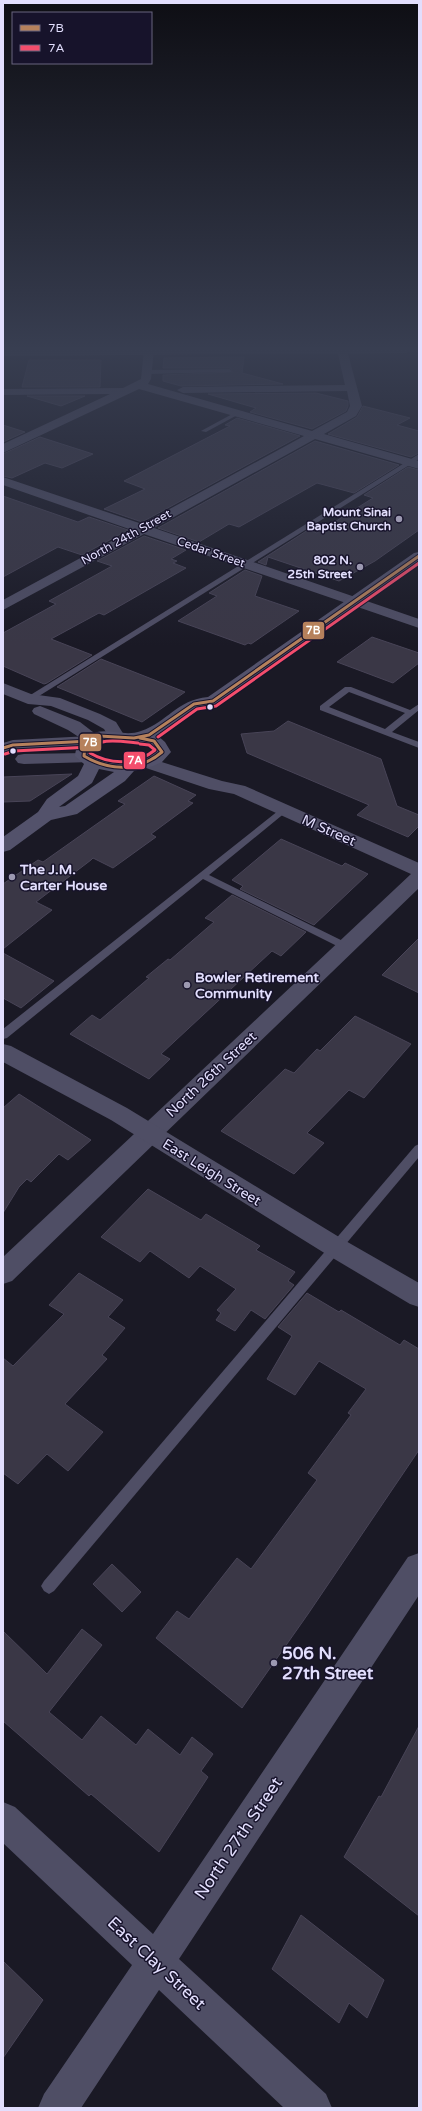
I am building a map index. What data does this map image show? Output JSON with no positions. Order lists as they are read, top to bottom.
{
  "streets": {
    "street": [
      "North 24th Street",
      "Cedar Street",
      "M Street",
      "North 26th Street",
      "East Leigh Street",
      "North 27th Street",
      "East Clay Street"
    ]
  },
  "crossings": [
    ["North 24th Street", "Cedar Street"],
    ["North 26th Street", "East Leigh Street"],
    ["North 27th Street", "East Clay Street"]
  ],
  "places": [
    "Mount Sinai Baptist Church",
    "802 N. 25th Street",
    "The J.M. Carter House",
    "Bowler Retirement Community",
    "506 N. 27th Street"
  ],
  "lines": ["transit line 7B", "transit line 7A"],
  "legend": ["7B", "7A"]
}
